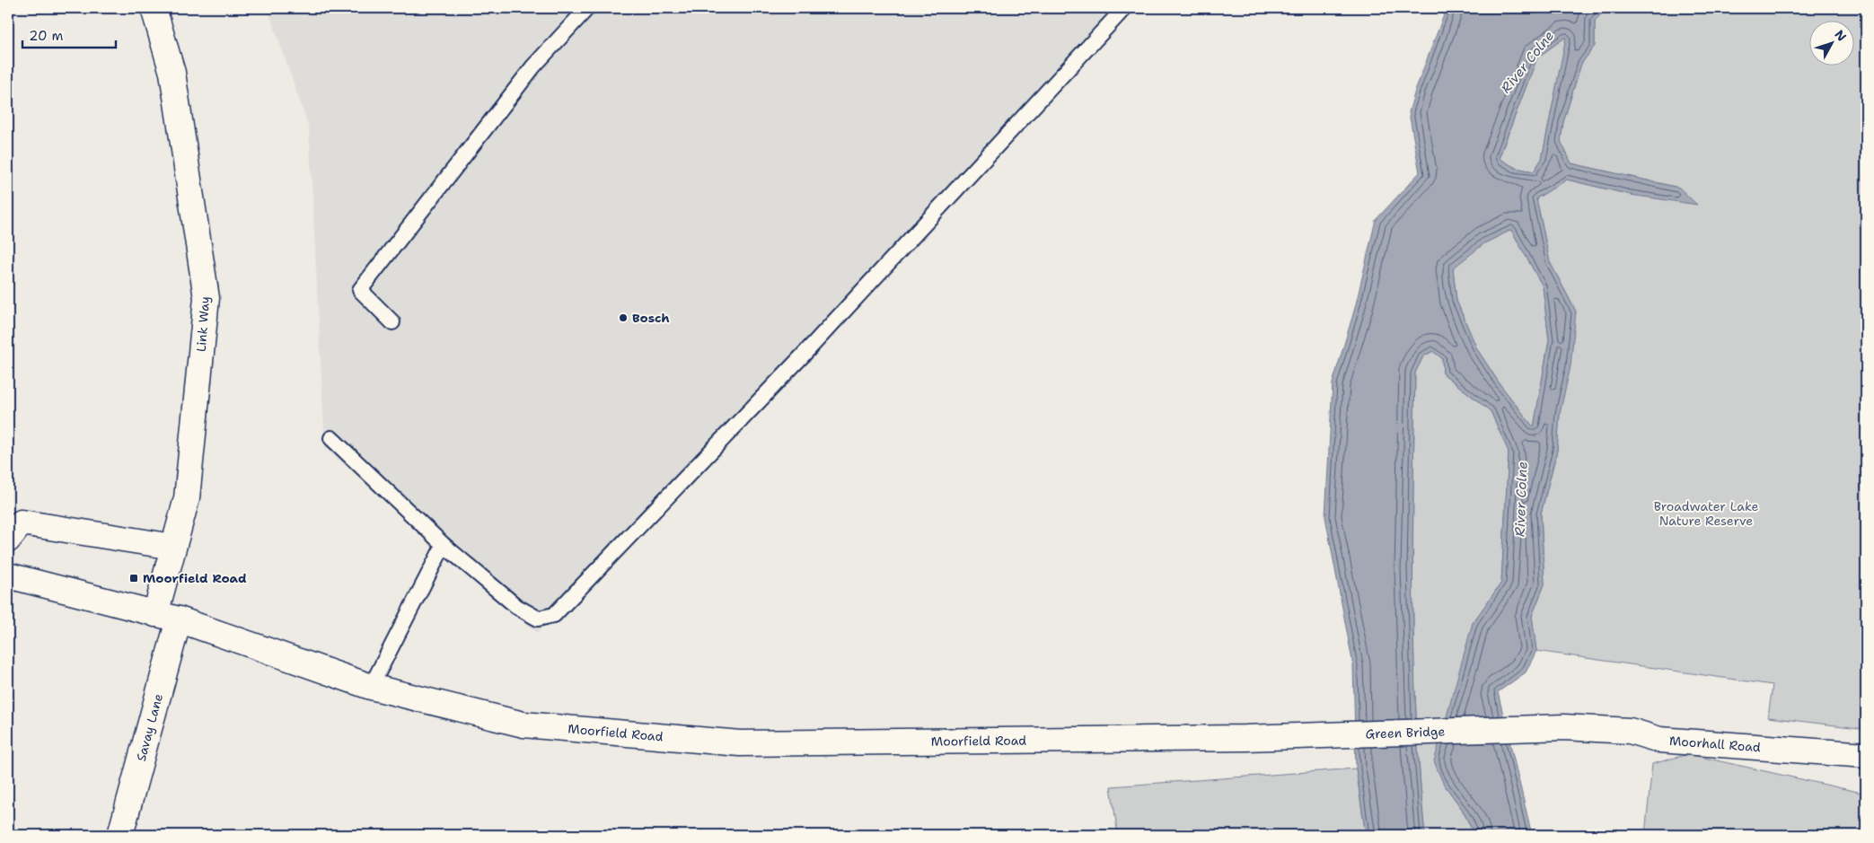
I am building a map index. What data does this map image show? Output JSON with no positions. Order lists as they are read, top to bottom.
{
  "streets": {
    "street": [
      "Link Way",
      "Savay Lane",
      "Moorfield Road",
      "Green Bridge",
      "Moorhall Road"
    ]
  },
  "crossings": [
    ["Link Way", "Moorfield Road"],
    ["Savay Lane", "Moorfield Road"],
    ["Moorfield Road", "Green Bridge"],
    ["Green Bridge", "Moorhall Road"]
  ],
  "water": ["River Colne"],
  "parks": ["Broadwater Lake Nature Reserve"],
  "places": {
    "other": ["Bosch"],
    "transit": ["Moorfield Road"]
  },
  "scale_bar": "20 m",
  "north": "top right"
}
